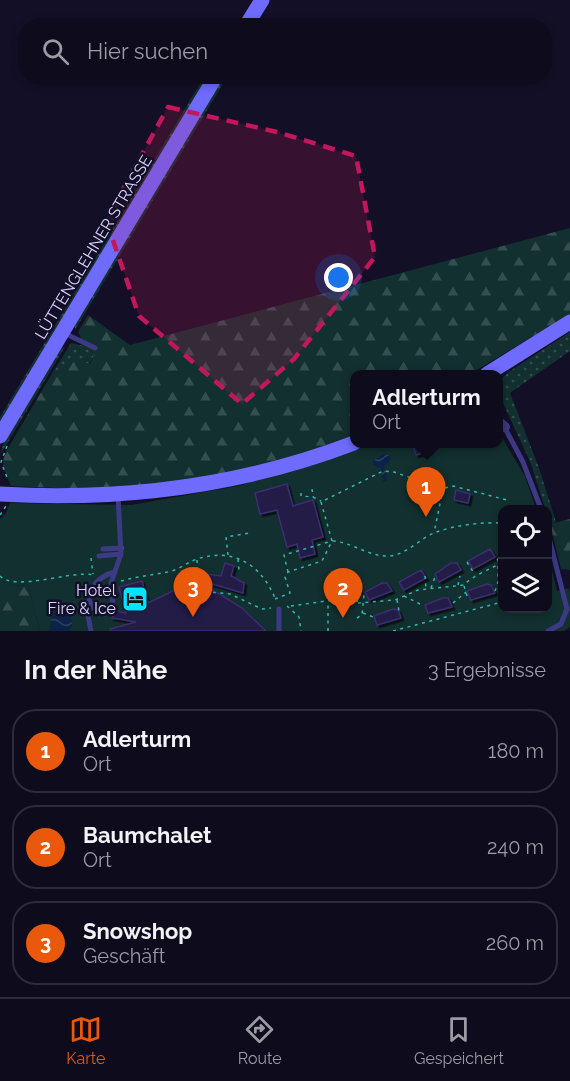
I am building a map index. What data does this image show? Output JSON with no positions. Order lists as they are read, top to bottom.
{
  "streets": {
    "main road": ["LÜTTENGLEHNER STRASSE"]
  },
  "places": {
    "hotel": ["Hotel Fire & Ice"]
  },
  "page": {
    "search": "Hier suchen",
    "popup": ["Adlerturm", "Ort"],
    "pins": ["1", "3", "2"],
    "heading": ["In der Nähe", "3 Ergebnisse"],
    "list": [
      {
        "mark": "1",
        "name": "Adlerturm",
        "note": "Ort",
        "value": "180 m"
      },
      {
        "mark": "2",
        "name": "Baumchalet",
        "note": "Ort",
        "value": "240 m"
      },
      {
        "mark": "3",
        "name": "Snowshop",
        "note": "Geschäft",
        "value": "260 m"
      }
    ],
    "nav": ["Karte", "Route", "Gespeichert"]
  }
}
